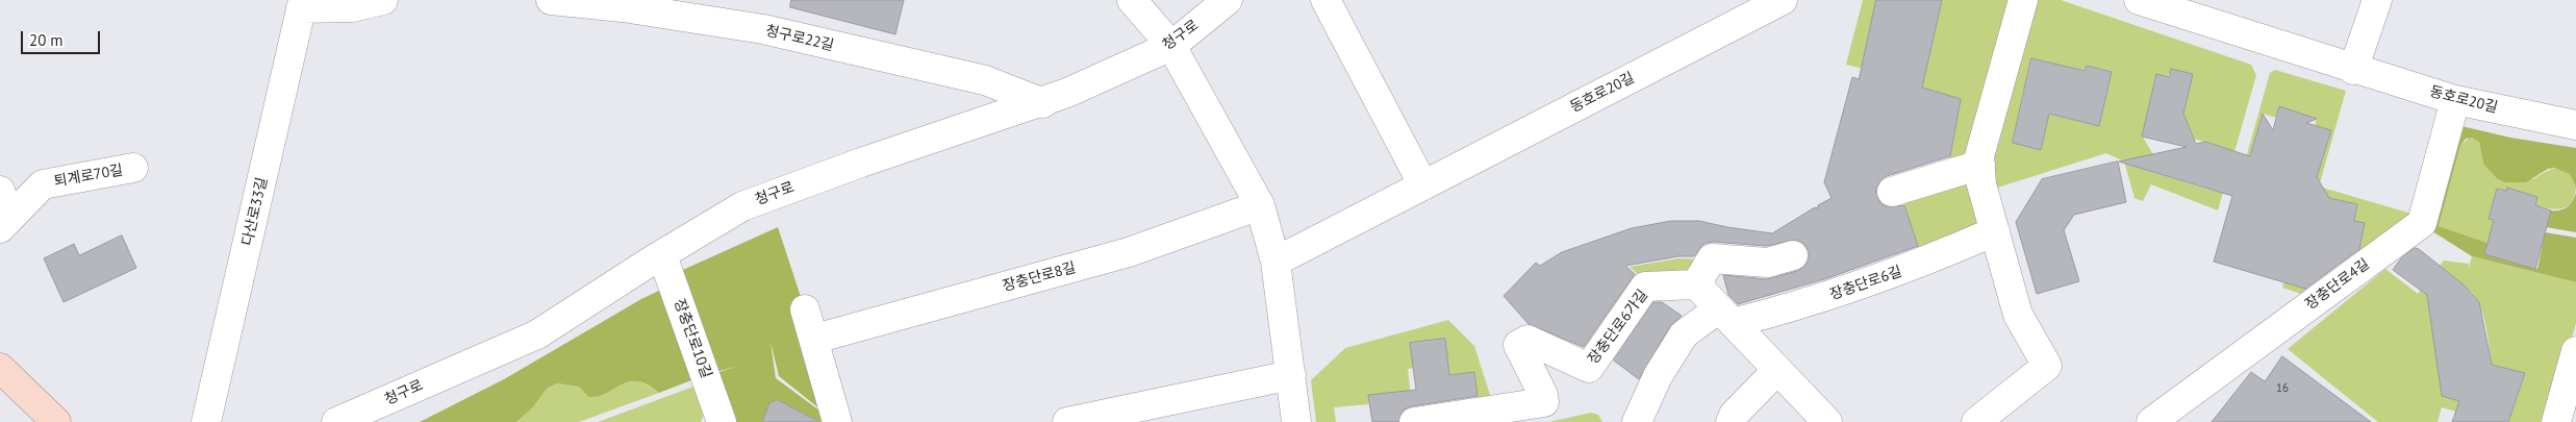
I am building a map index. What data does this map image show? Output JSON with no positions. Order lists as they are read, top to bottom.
{
  "streets": {
    "street": [
      "청구로",
      "청구로22길",
      "동호로20길",
      "퇴계로70길",
      "다산로33길",
      "장충단로8길",
      "장충단로6길",
      "장충단로4길",
      "장충단로6가길",
      "장충단로10길"
    ]
  },
  "crossings": [
    ["청구로", "청구로22길"],
    ["청구로", "장충단로10길"],
    ["동호로20길", "장충단로4길"]
  ],
  "house_numbers": ["16"],
  "scale_bar": "20 m"
}
